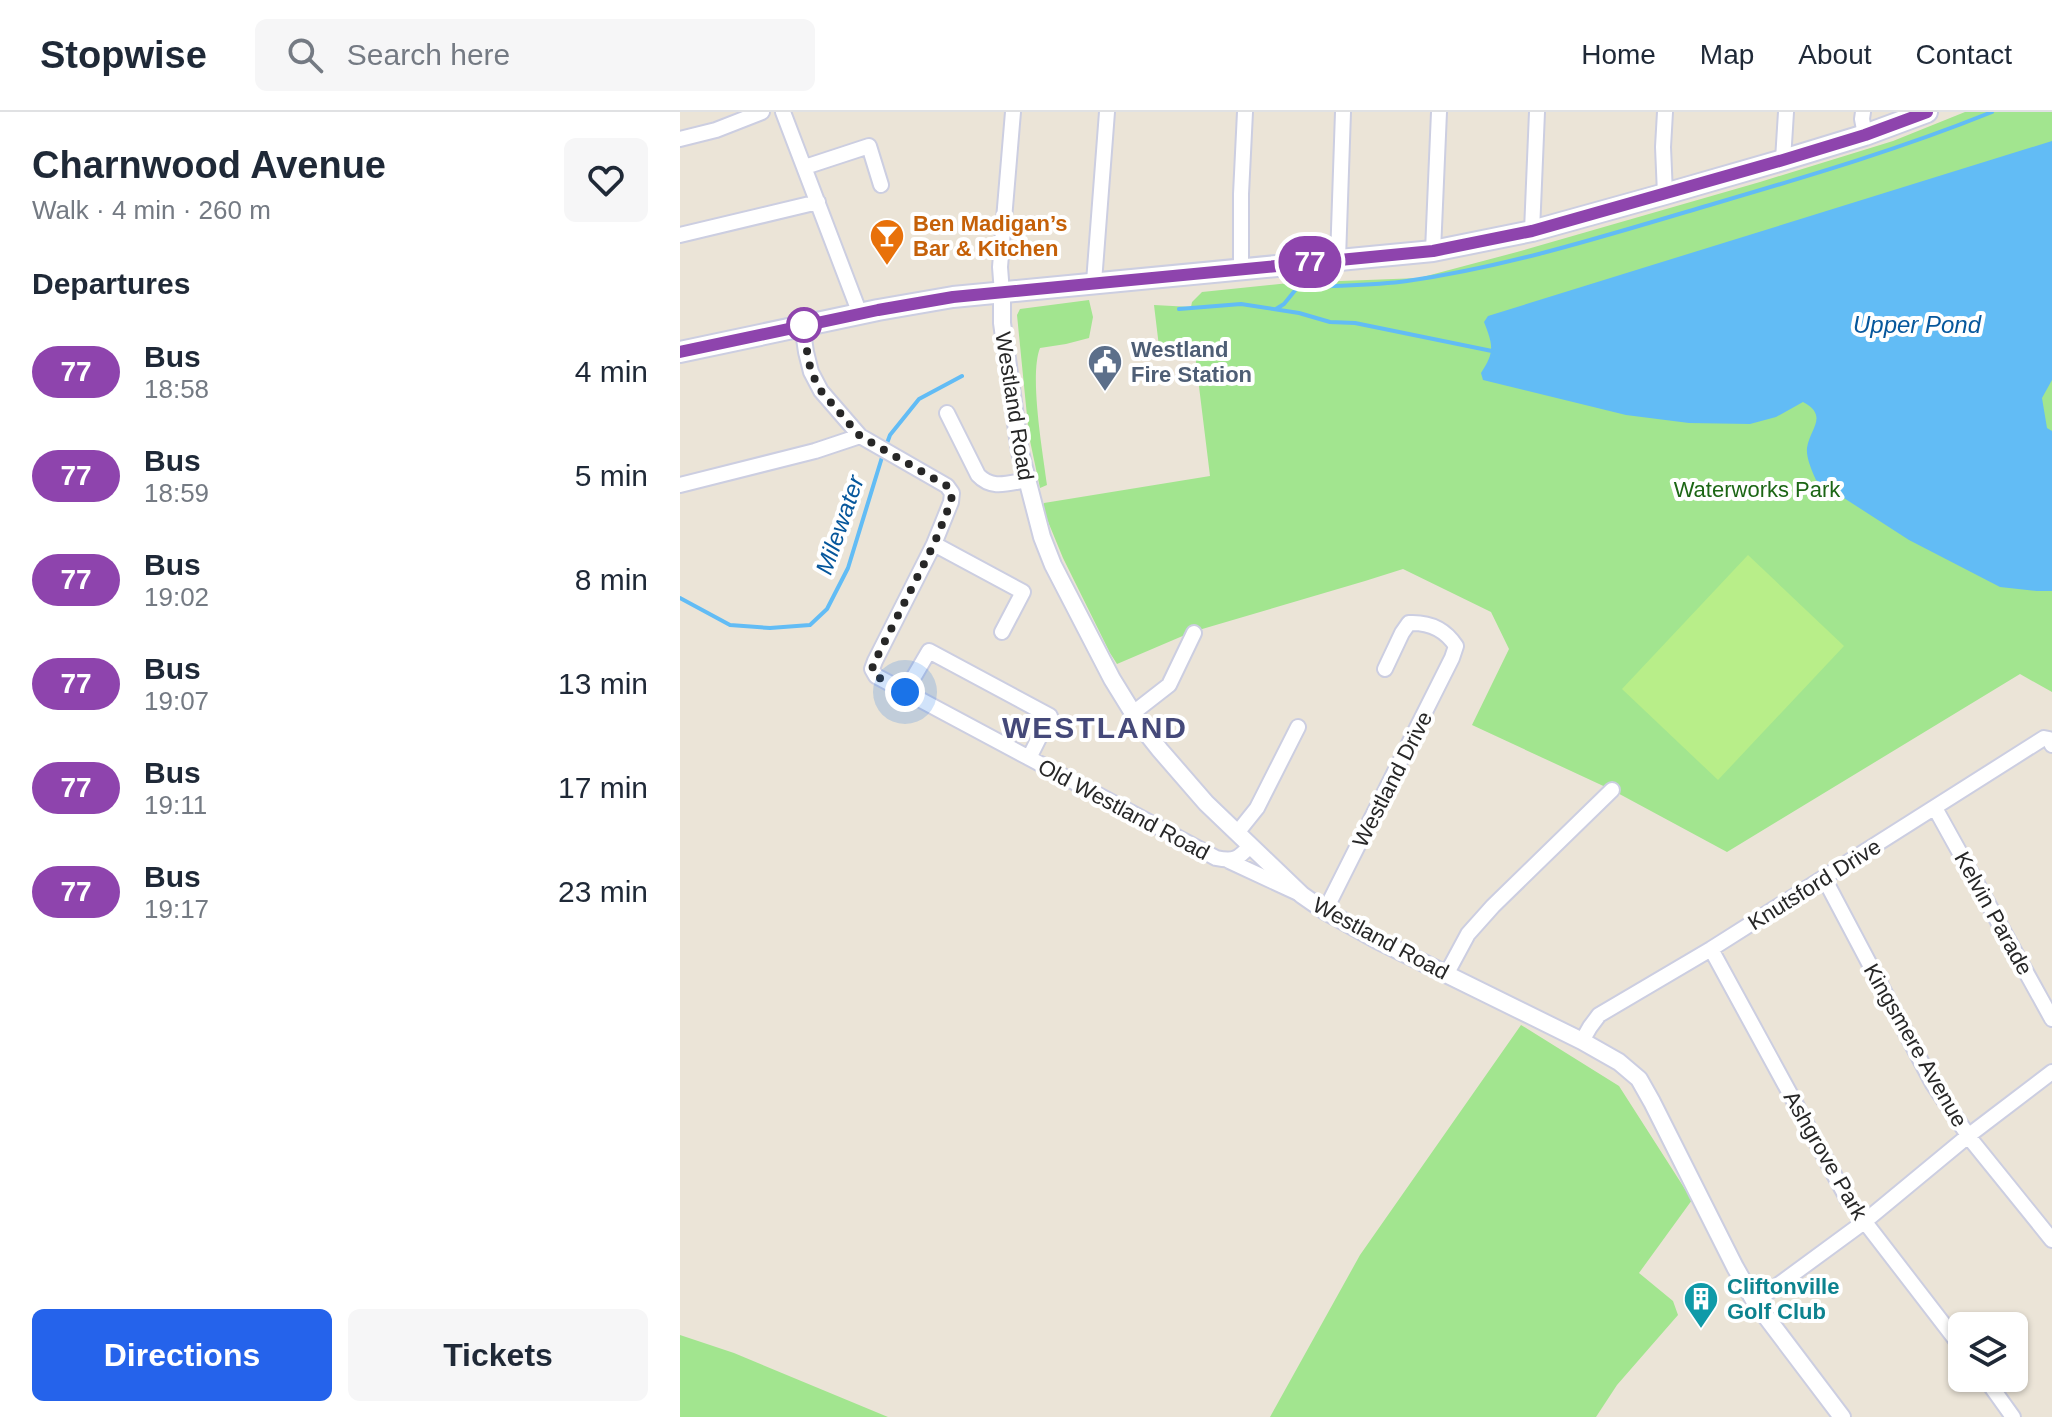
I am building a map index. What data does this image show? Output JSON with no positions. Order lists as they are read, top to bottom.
{
  "streets": {
    "street": [
      "Westland Road",
      "Westland Drive",
      "Old Westland Road",
      "Knutsford Drive",
      "Kelvin Parade",
      "Kingsmere Avenue",
      "Ashgrove Park"
    ]
  },
  "crossings": [
    ["Westland Road", "Westland Drive"],
    ["Westland Road", "Old Westland Road"],
    ["Westland Road", "Knutsford Drive"],
    ["Knutsford Drive", "Kelvin Parade"],
    ["Knutsford Drive", "Kingsmere Avenue"],
    ["Knutsford Drive", "Ashgrove Park"]
  ],
  "districts": ["WESTLAND"],
  "water": ["Upper Pond", "Milewater"],
  "parks": ["Waterworks Park"],
  "places": {
    "bar": ["Ben Madigan’s Bar & Kitchen"],
    "public building": ["Westland Fire Station"],
    "building": ["Cliftonville Golf Club"]
  },
  "lines": ["bus line 77"],
  "page": {
    "header": "Stopwise",
    "search": "Search here",
    "nav": [
      "Home",
      "Map",
      "About",
      "Contact"
    ],
    "heading": [
      ["Charnwood Avenue", "Walk · 4 min · 260 m"],
      "Departures"
    ],
    "on_map": "77",
    "list": [
      {
        "mark": "77",
        "name": "Bus",
        "note": "18:58",
        "value": "4 min"
      },
      {
        "mark": "77",
        "name": "Bus",
        "note": "18:59",
        "value": "5 min"
      },
      {
        "mark": "77",
        "name": "Bus",
        "note": "19:02",
        "value": "8 min"
      },
      {
        "mark": "77",
        "name": "Bus",
        "note": "19:07",
        "value": "13 min"
      },
      {
        "mark": "77",
        "name": "Bus",
        "note": "19:11",
        "value": "17 min"
      },
      {
        "mark": "77",
        "name": "Bus",
        "note": "19:17",
        "value": "23 min"
      }
    ],
    "buttons": ["Directions", "Tickets"]
  }
}
